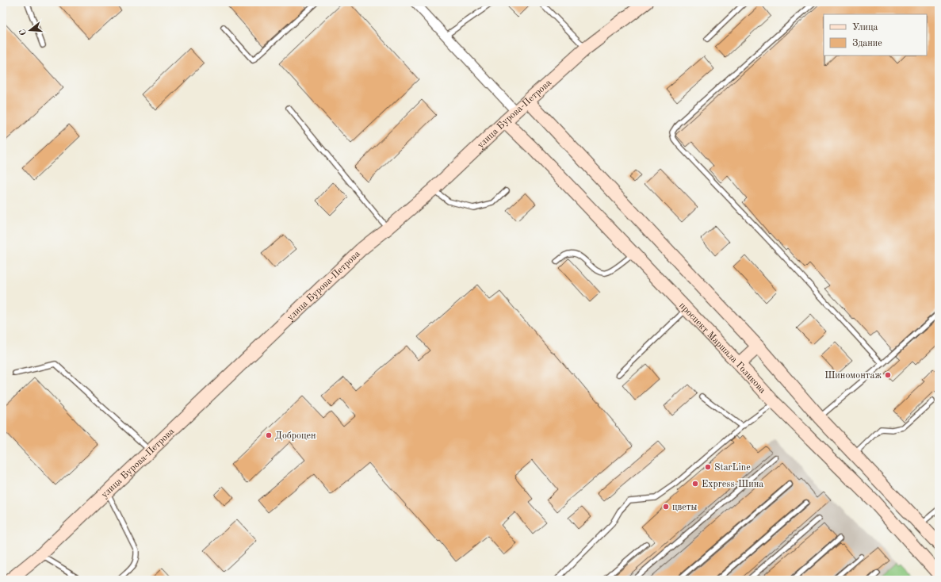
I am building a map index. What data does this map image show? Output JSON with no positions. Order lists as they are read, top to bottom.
{
  "streets": {
    "main road": ["улица Бурова-Петрова", "проспект Маршала Голикова"]
  },
  "crossings": [
    ["улица Бурова-Петрова", "проспект Маршала Голикова"]
  ],
  "places": [
    "Шиномонтаж",
    "Доброцен",
    "StarLine",
    "Express-Шина",
    "цветы"
  ],
  "legend": ["Улица", "Здание"],
  "north": "left"
}
